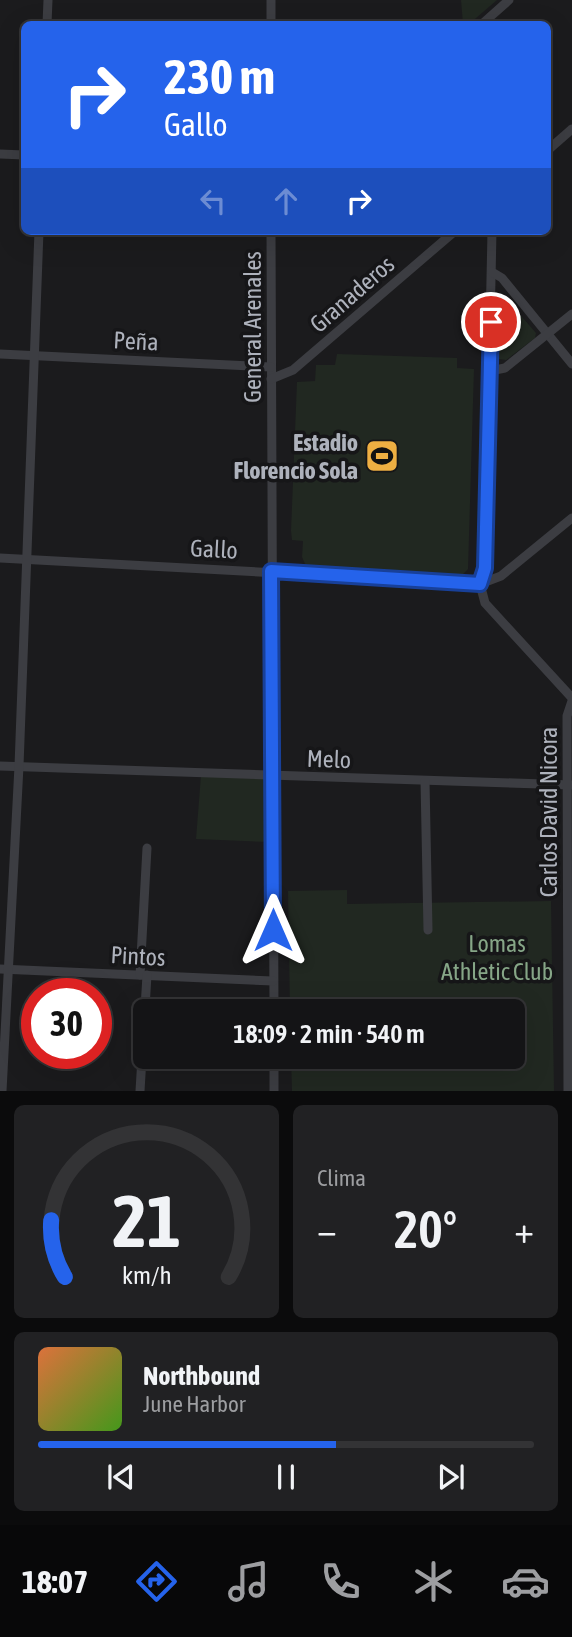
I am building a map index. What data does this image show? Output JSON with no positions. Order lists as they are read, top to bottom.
{
  "streets": {
    "street": [
      "Granaderos",
      "General Arenales",
      "Peña",
      "Gallo",
      "Melo",
      "Carlos David Nicora",
      "Pintos"
    ]
  },
  "crossings": [
    ["Granaderos", "General Arenales"],
    ["General Arenales", "Peña"],
    ["General Arenales", "Gallo"],
    ["General Arenales", "Melo"],
    ["General Arenales", "Pintos"],
    ["Melo", "Carlos David Nicora"]
  ],
  "parks": ["Lomas Athletic Club"],
  "places": {
    "sports": ["Estadio Florencio Sola"]
  },
  "page": {
    "turn": ["230 m", "Gallo"],
    "limit": "30",
    "trip": "18:09 · 2 min · 540 m",
    "tile": "Clima",
    "heat": ["−", "20°", "+"],
    "song": ["Northbound", "June Harbor"],
    "tabs": "18:07",
    "gauge": ["21", "km/h"]
  }
}
